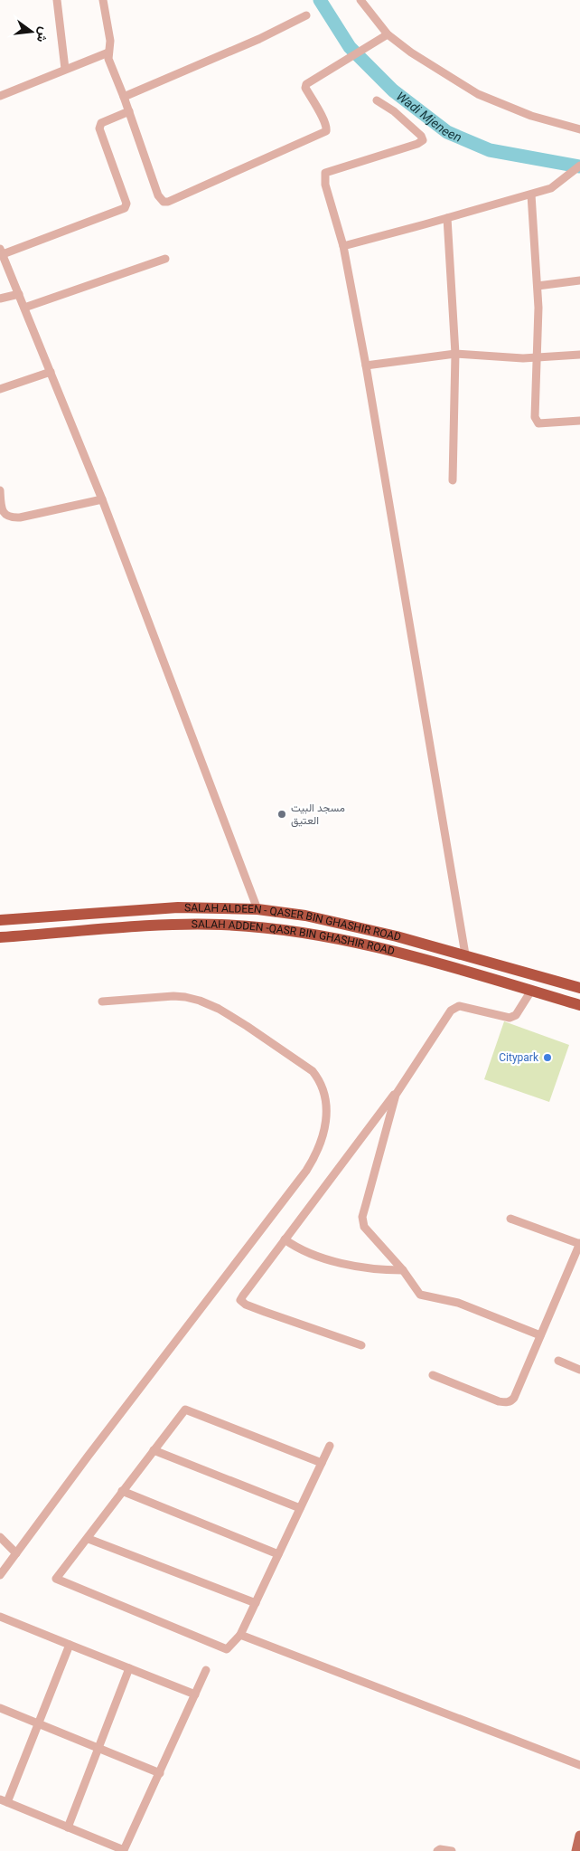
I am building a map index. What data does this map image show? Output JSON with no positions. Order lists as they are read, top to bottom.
{
  "streets": {
    "highway": ["SALAH ALDEEN - QASER BIN GHASHIR ROAD", "SALAH ADDEN -QASR BIN GHASHIR ROAD"]
  },
  "water": ["Wadi Mjeneen"],
  "places": ["مسجد البيت العتيق", "Citypark"],
  "north": "right"
}
